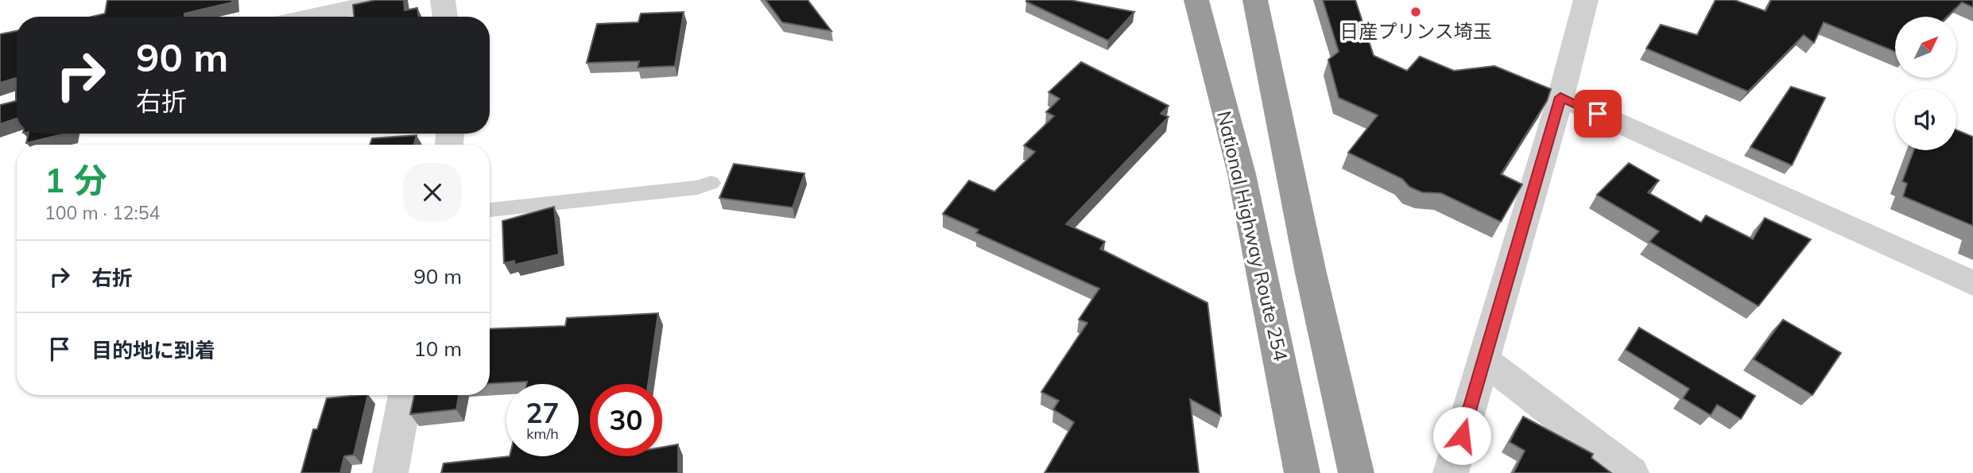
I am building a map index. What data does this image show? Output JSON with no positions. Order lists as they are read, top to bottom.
{
  "streets": {
    "highway": ["National Highway Route 254"]
  },
  "places": ["日産プリンス埼玉"],
  "north": "top right",
  "page": {
    "turn": ["90 m", "右折"],
    "heading": ["1 分", "100 m · 12:54"],
    "list": [
      {
        "name": "右折",
        "value": "90 m"
      },
      {
        "name": "目的地に到着",
        "value": "10 m"
      }
    ],
    "speed": "27 km/h",
    "limit": "30"
  }
}
